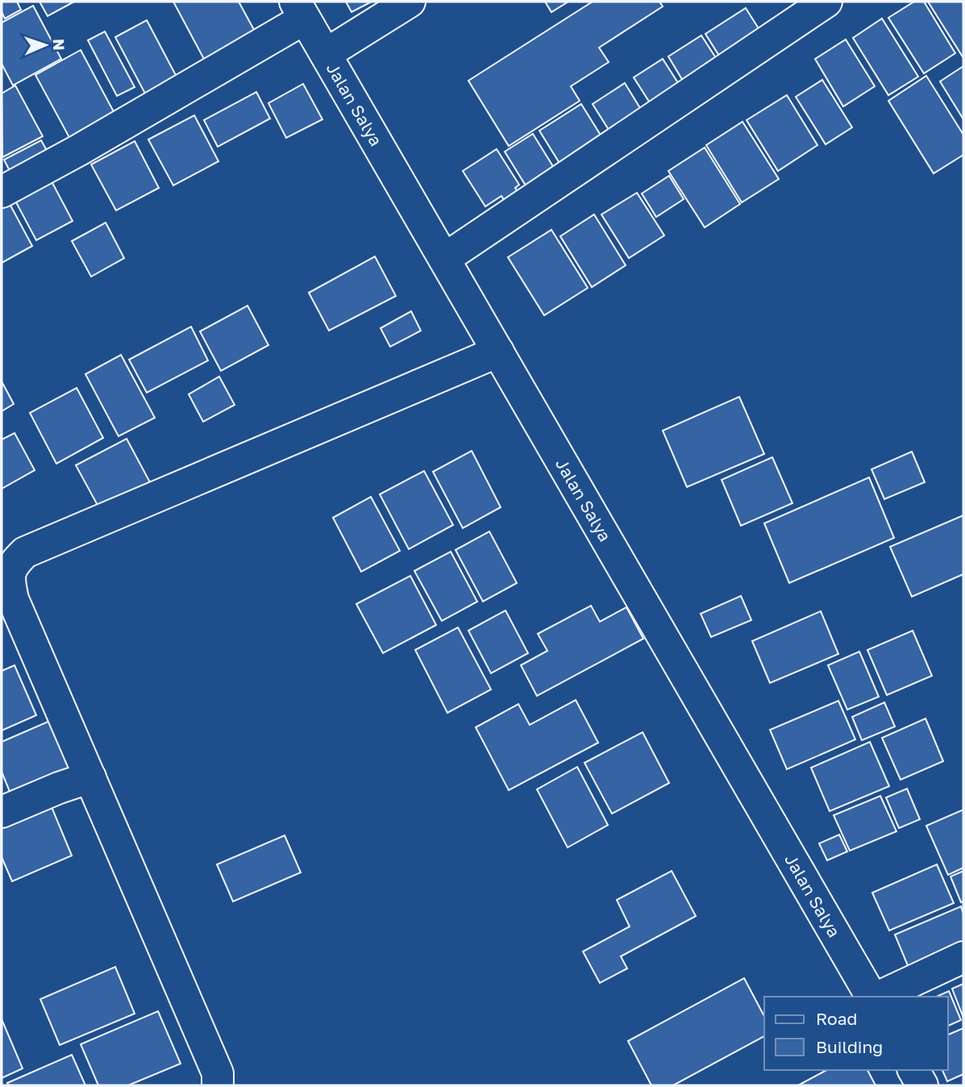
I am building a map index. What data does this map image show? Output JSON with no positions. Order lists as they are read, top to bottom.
{
  "streets": {
    "street": ["Jalan Salya"]
  },
  "legend": ["Road", "Building"],
  "north": "right"
}
